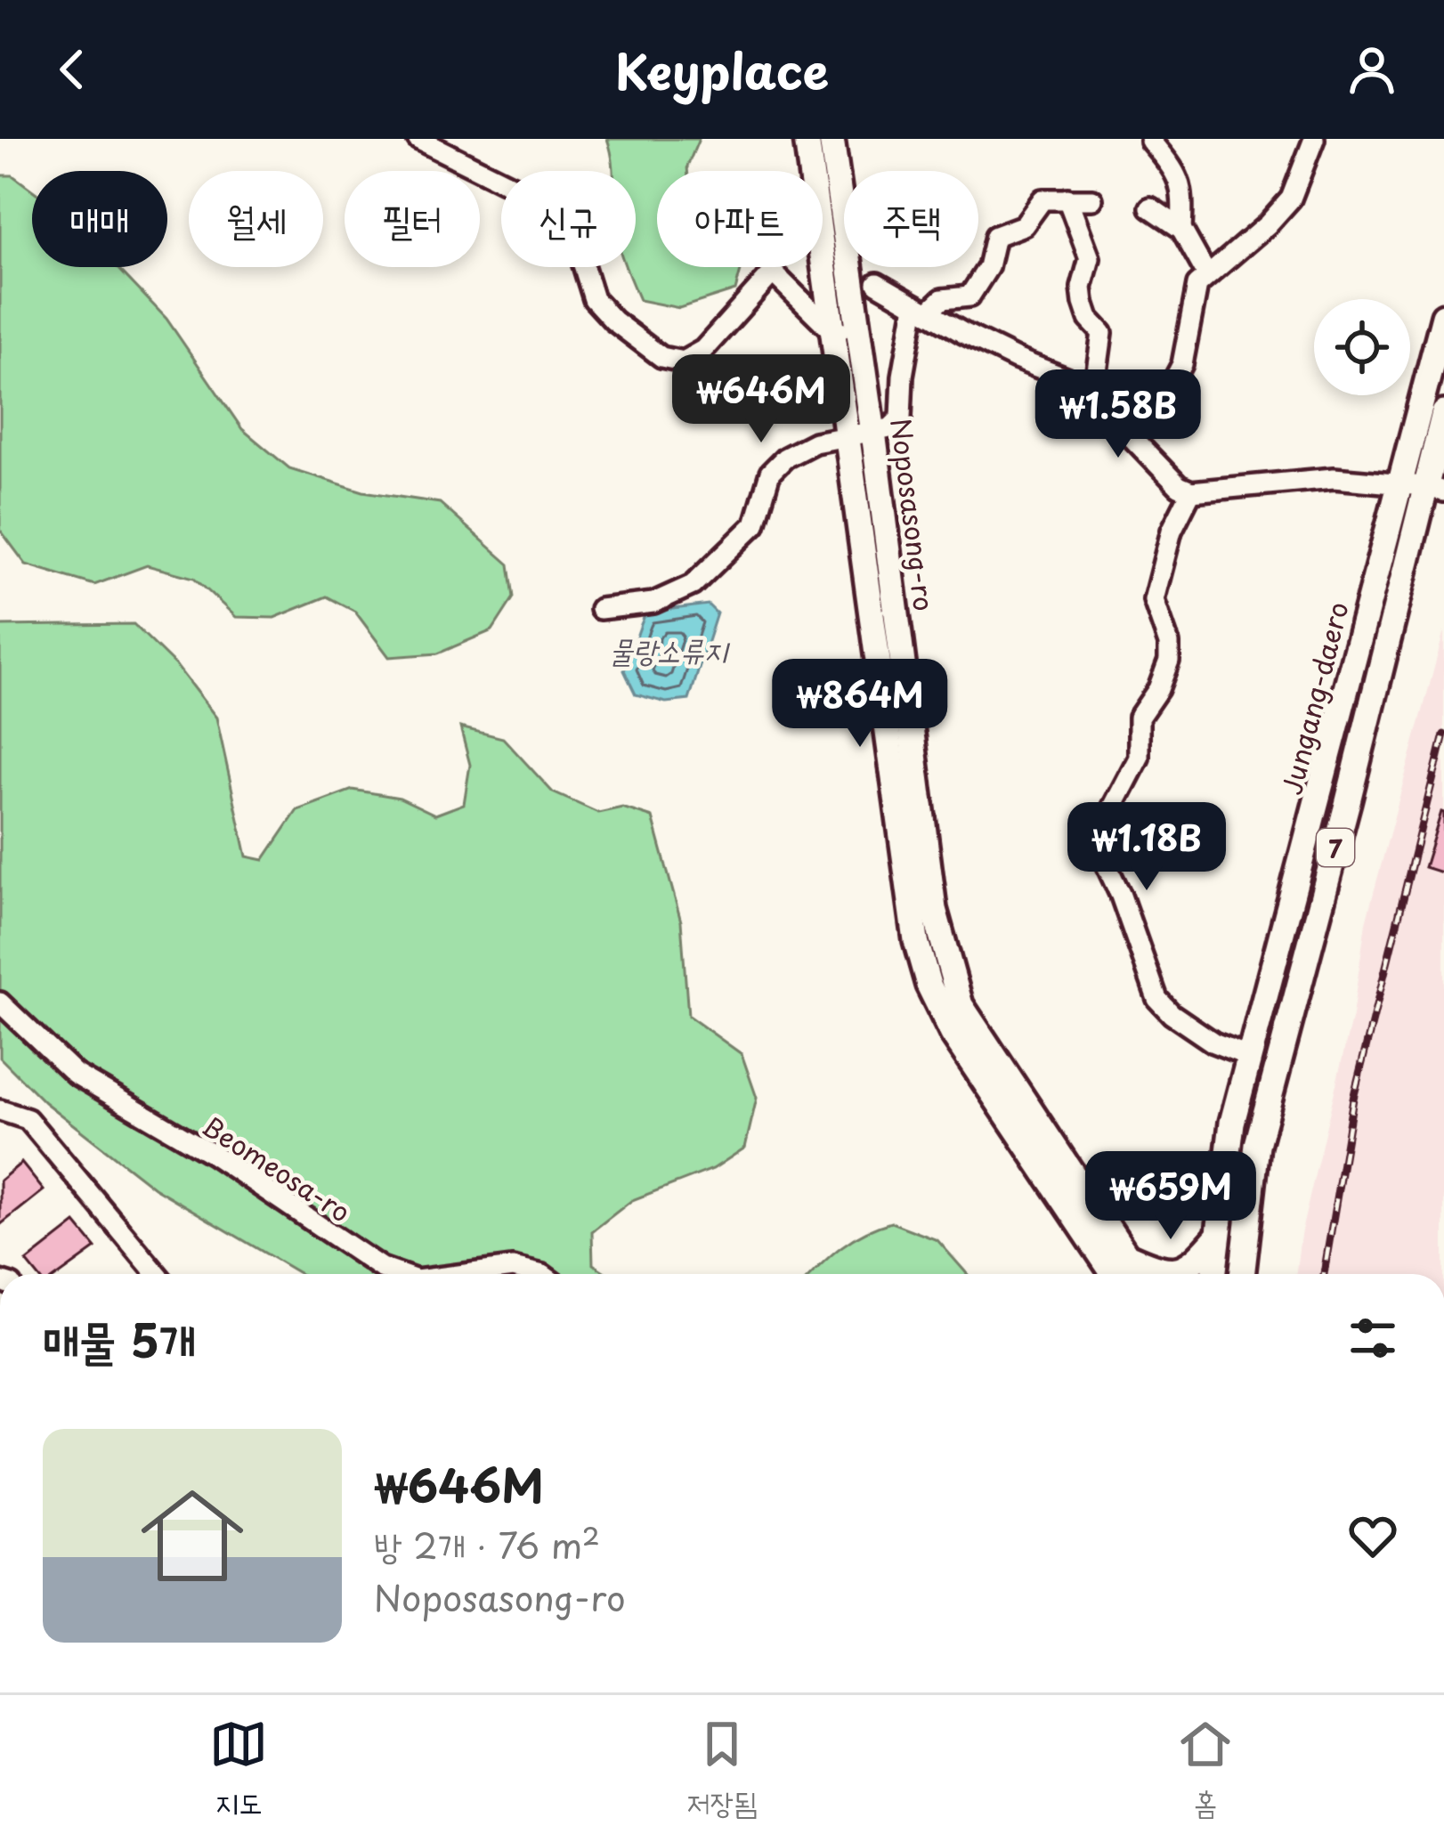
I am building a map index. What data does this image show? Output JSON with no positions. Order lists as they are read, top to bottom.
{
  "streets": {
    "main road": ["Noposasong-ro", "Jungang-daero", "7"],
    "street": ["Beomeosa-ro"]
  },
  "water": ["물랑소류지"],
  "page": {
    "header": "Keyplace",
    "chip": [
      "매매",
      "월세",
      "필터",
      "신규",
      "아파트",
      "주택"
    ],
    "price": [
      "₩646M",
      "₩1.58B",
      "₩864M",
      "₩1.18B",
      "₩659M"
    ],
    "heading": "매물 5개",
    "list": [
      {
        "name": "₩646M",
        "note": "방 2개 · 76 m² · Noposasong-ro"
      }
    ],
    "tabs": ["지도", "저장됨", "홈"]
  }
}
